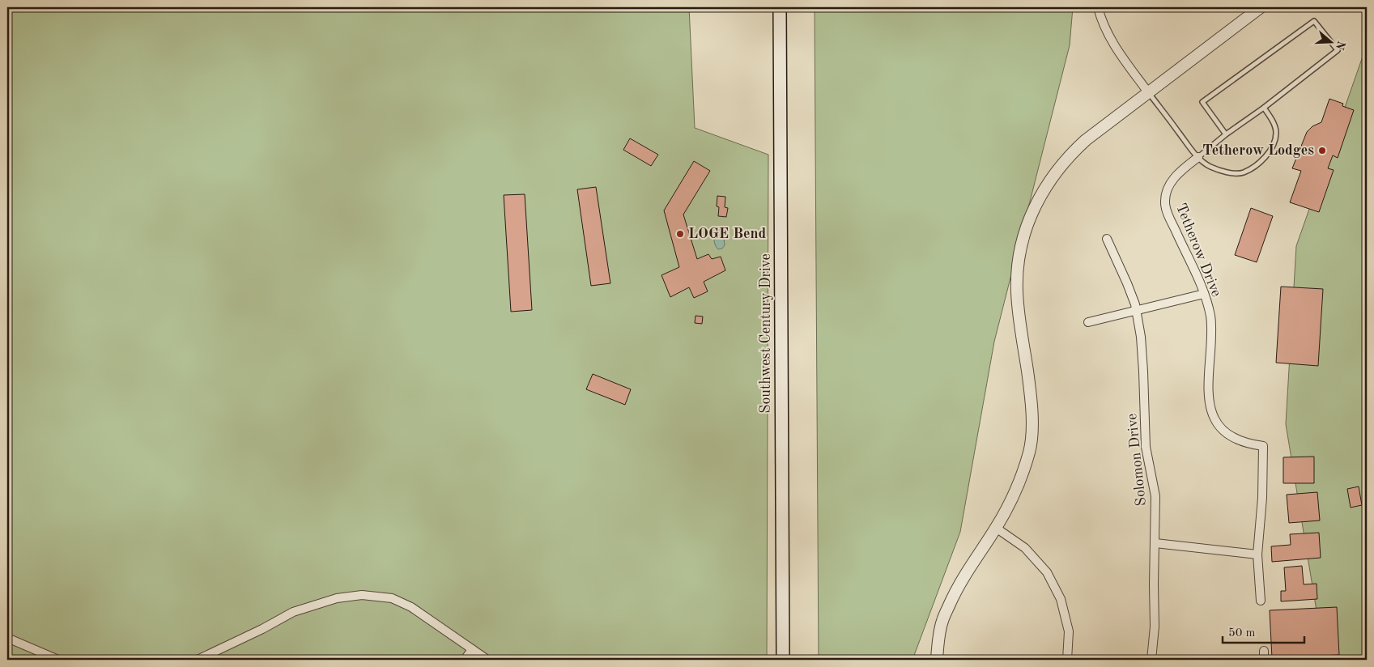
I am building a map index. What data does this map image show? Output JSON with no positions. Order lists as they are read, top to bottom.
{
  "streets": {
    "main road": ["Southwest Century Drive"],
    "street": ["Tetherow Drive", "Solomon Drive"]
  },
  "places": ["Tetherow Lodges", "LOGE Bend"],
  "scale_bar": "50 m",
  "north": "right"
}
